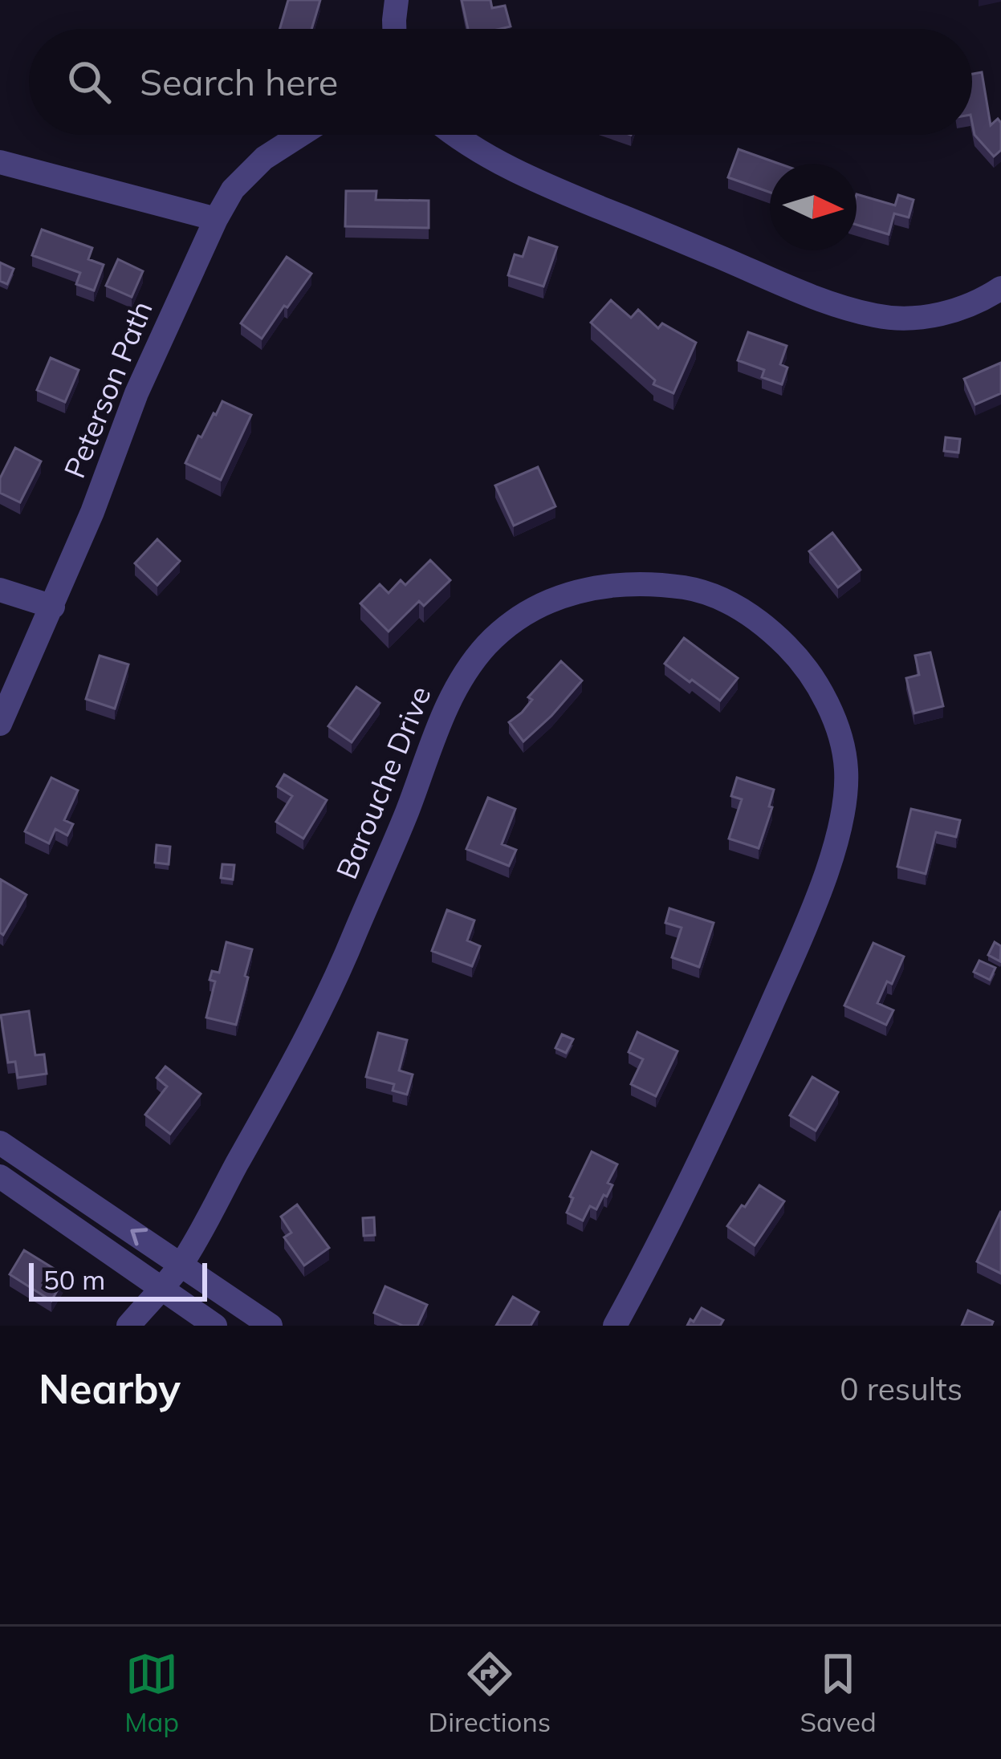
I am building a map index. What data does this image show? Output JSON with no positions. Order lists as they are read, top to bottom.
{
  "streets": {
    "street": ["Peterson Path", "Barouche Drive"]
  },
  "scale_bar": "50 m",
  "north": "right",
  "page": {
    "search": "Search here",
    "scale": "50 m",
    "heading": ["Nearby", "0 results"],
    "nav": ["Map", "Directions", "Saved"]
  }
}
